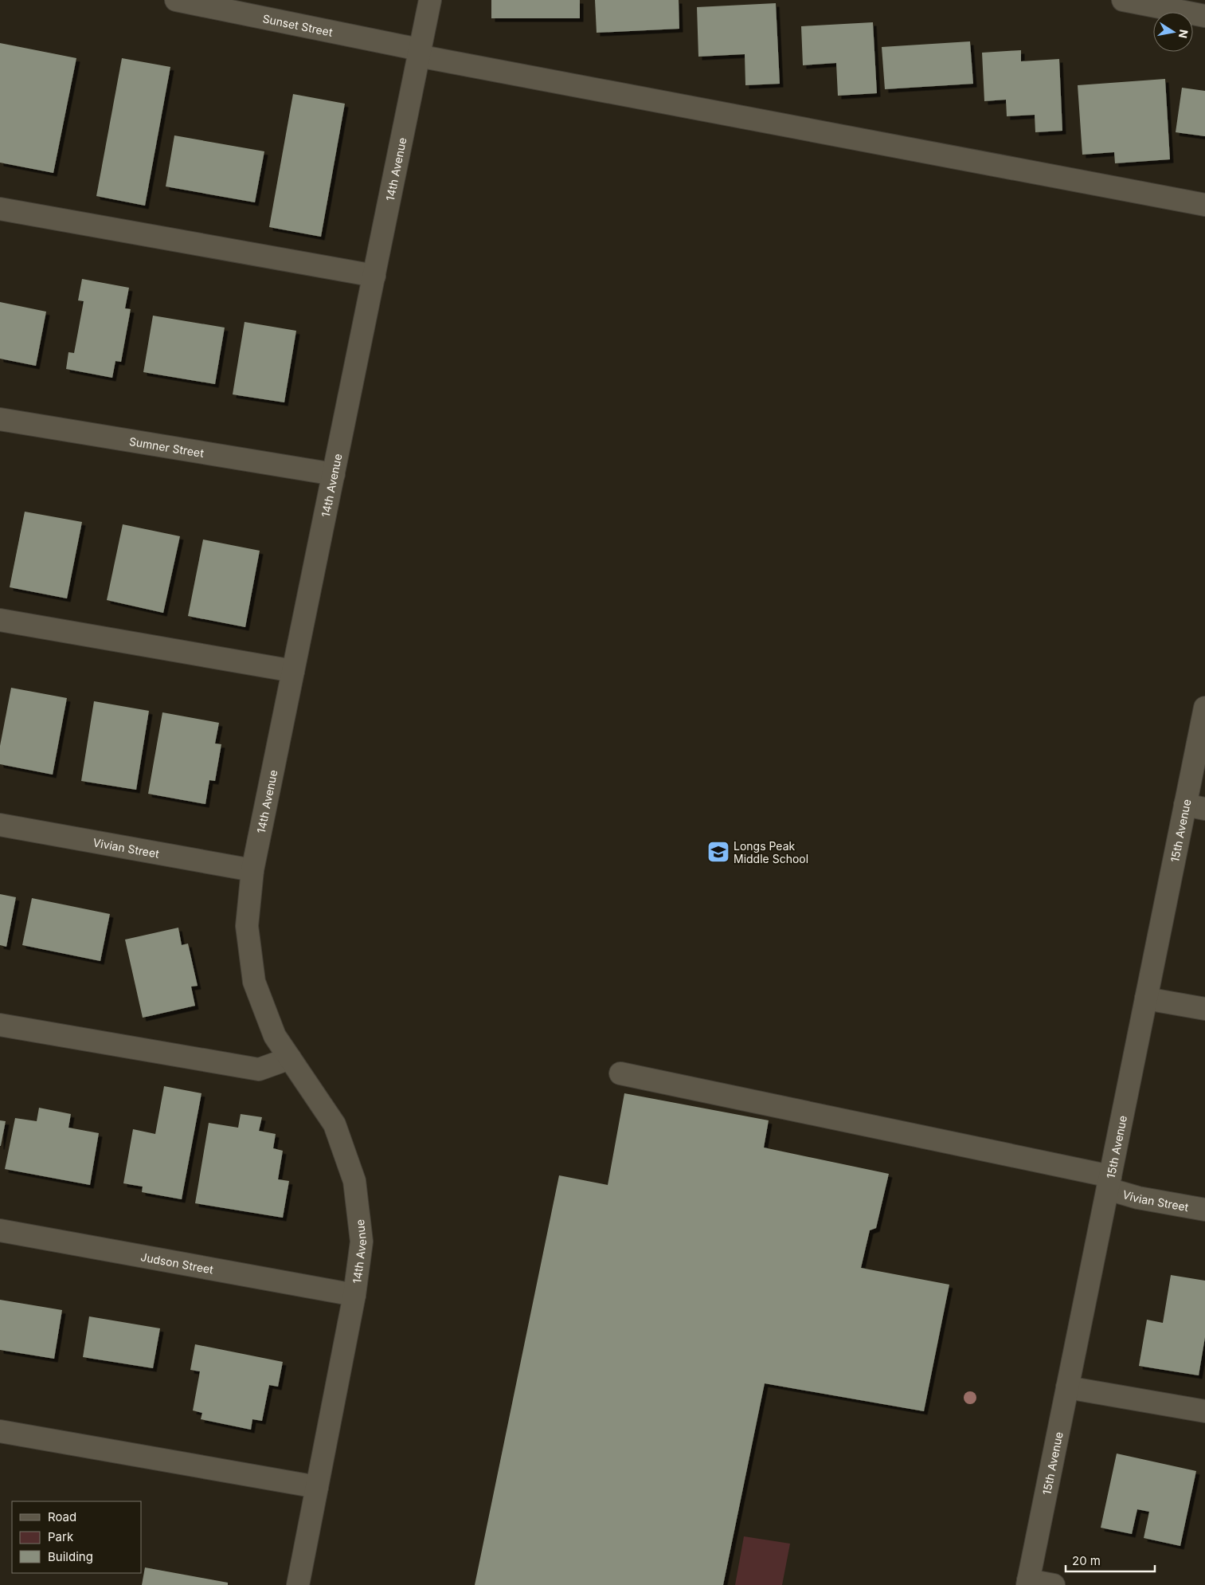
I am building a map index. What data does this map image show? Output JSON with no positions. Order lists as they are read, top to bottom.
{
  "streets": {
    "street": [
      "Sunset Street",
      "14th Avenue",
      "Sumner Street",
      "15th Avenue",
      "Vivian Street",
      "Judson Street"
    ]
  },
  "crossings": [
    ["Sunset Street", "14th Avenue"],
    ["14th Avenue", "Sumner Street"],
    ["14th Avenue", "Vivian Street"],
    ["14th Avenue", "Judson Street"],
    ["15th Avenue", "Vivian Street"]
  ],
  "places": {
    "school or university": ["Longs Peak Middle School"]
  },
  "legend": ["Road", "Park", "Building"],
  "scale_bar": "20 m",
  "north": "right"
}
